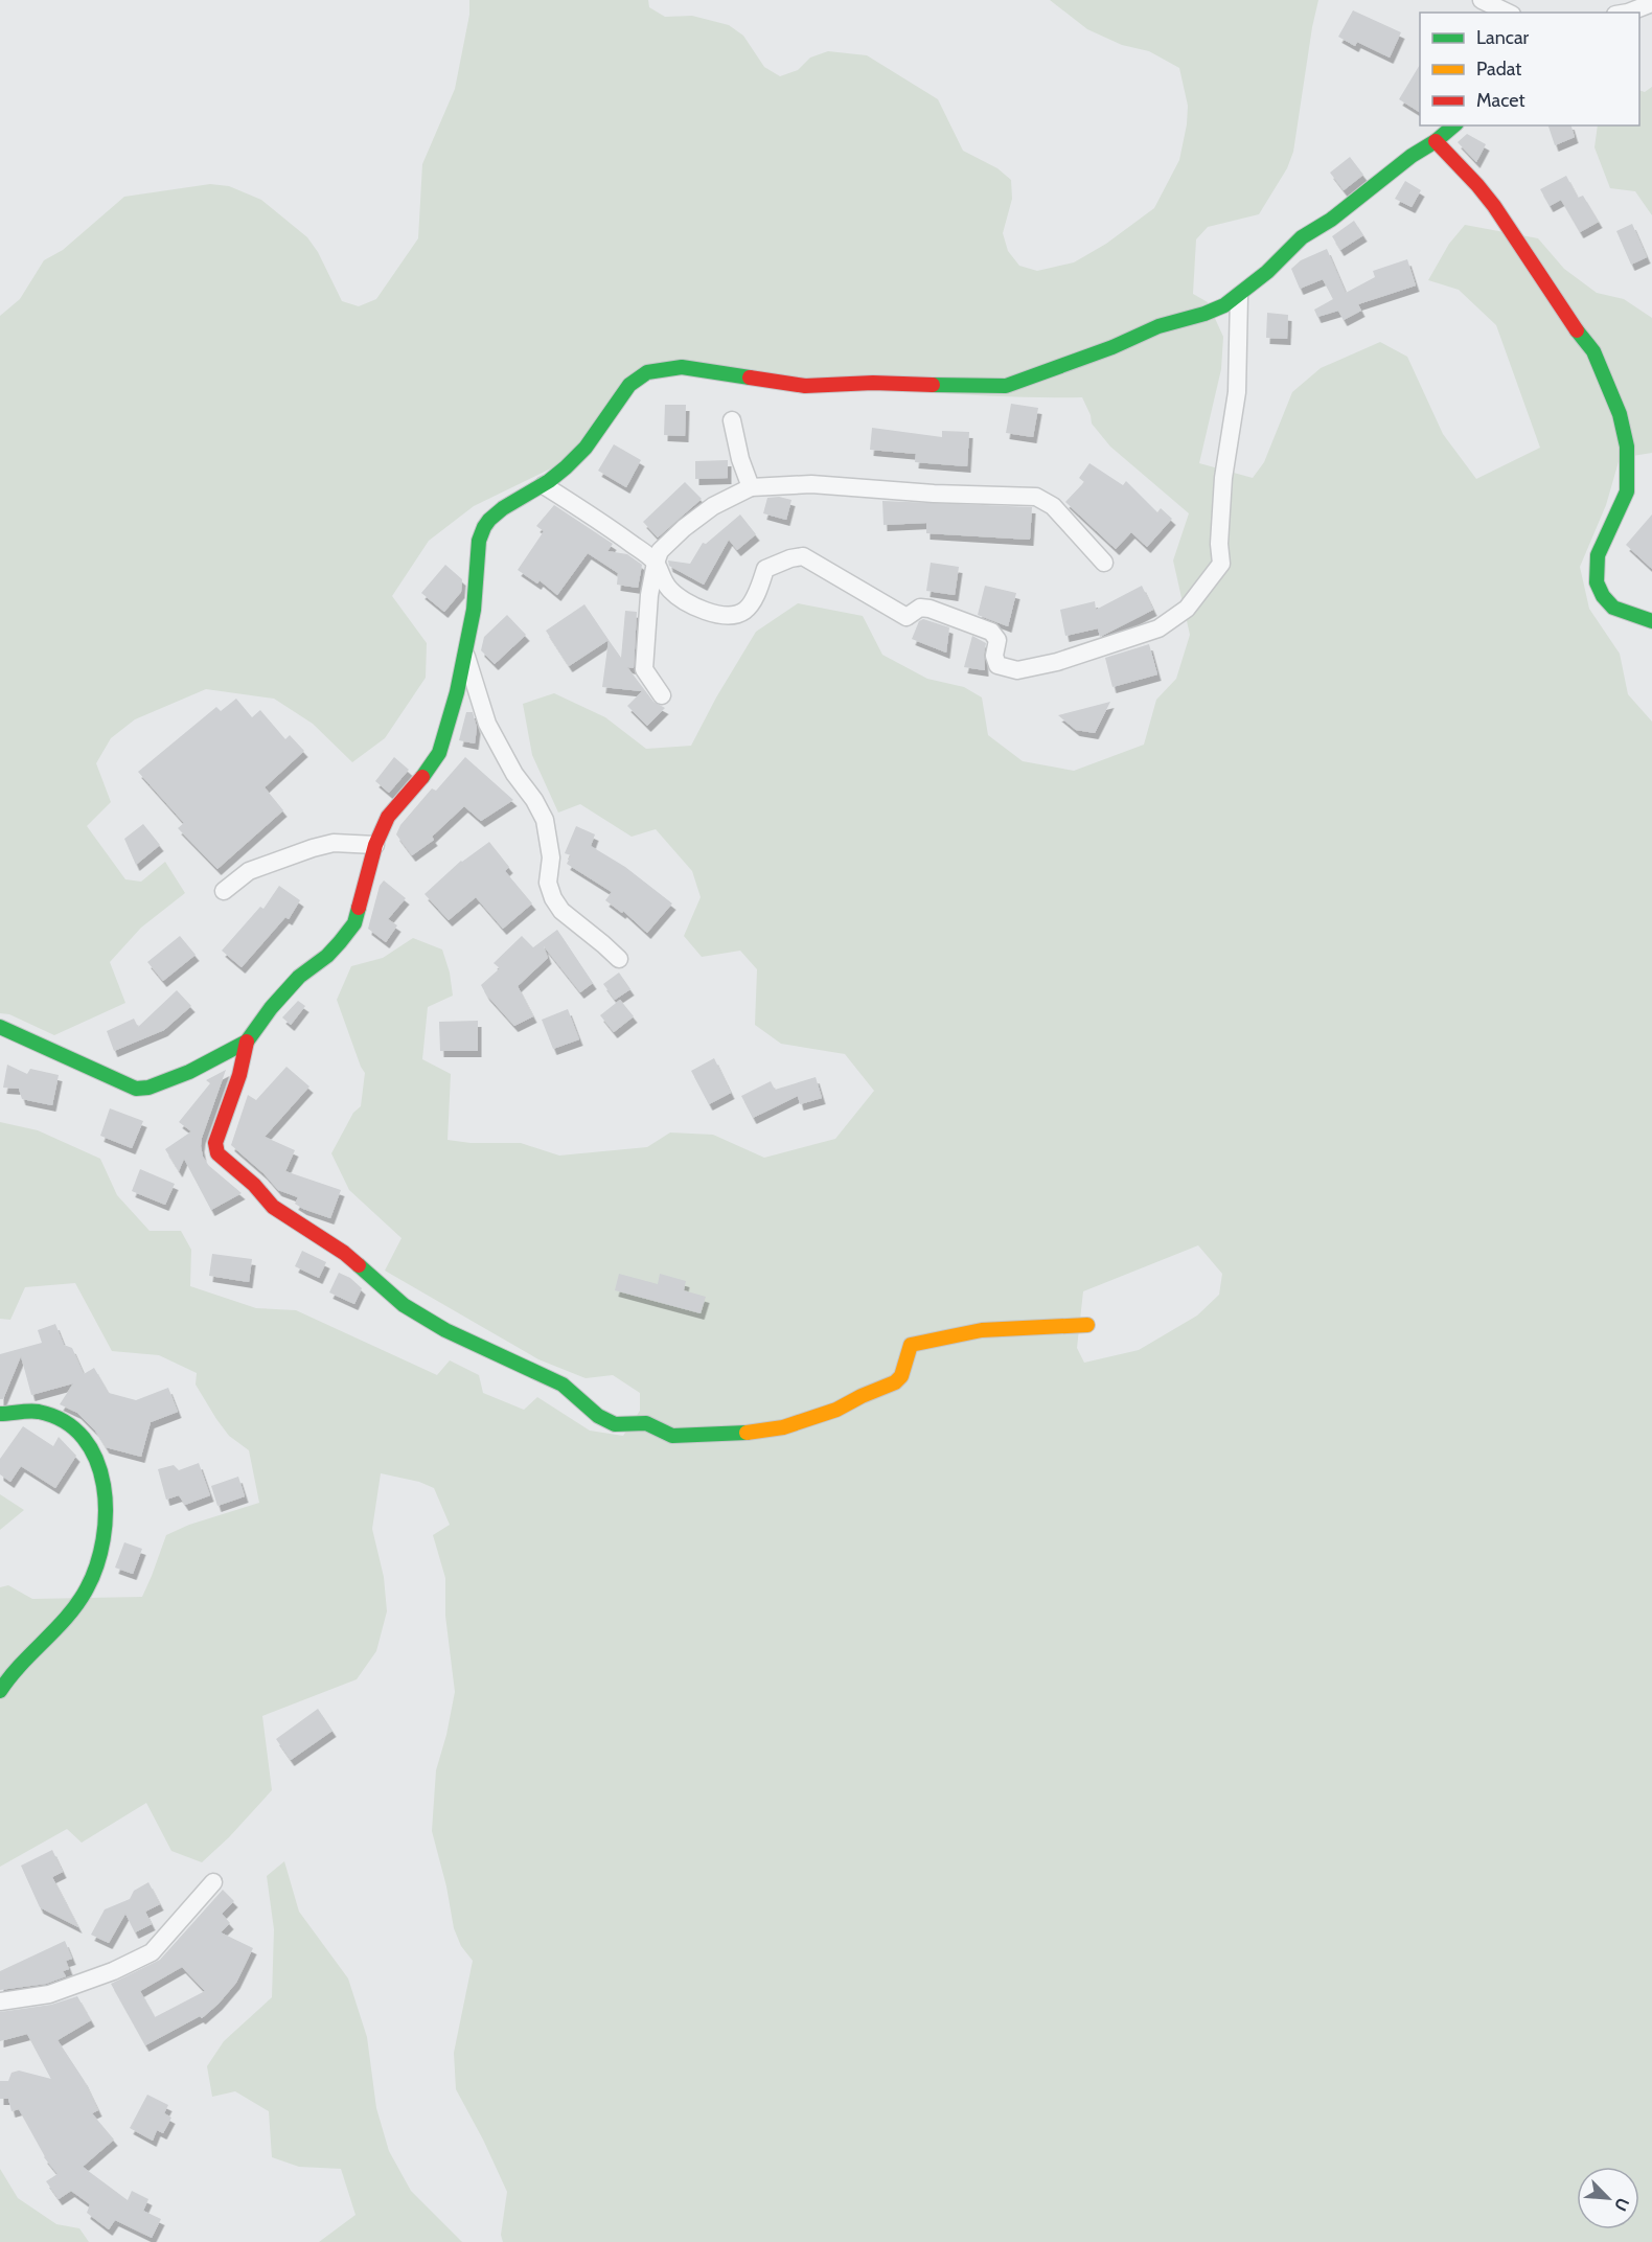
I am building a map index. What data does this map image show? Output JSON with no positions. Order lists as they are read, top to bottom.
{
  "legend": ["Lancar", "Padat", "Macet"],
  "north": "bottom right"
}
